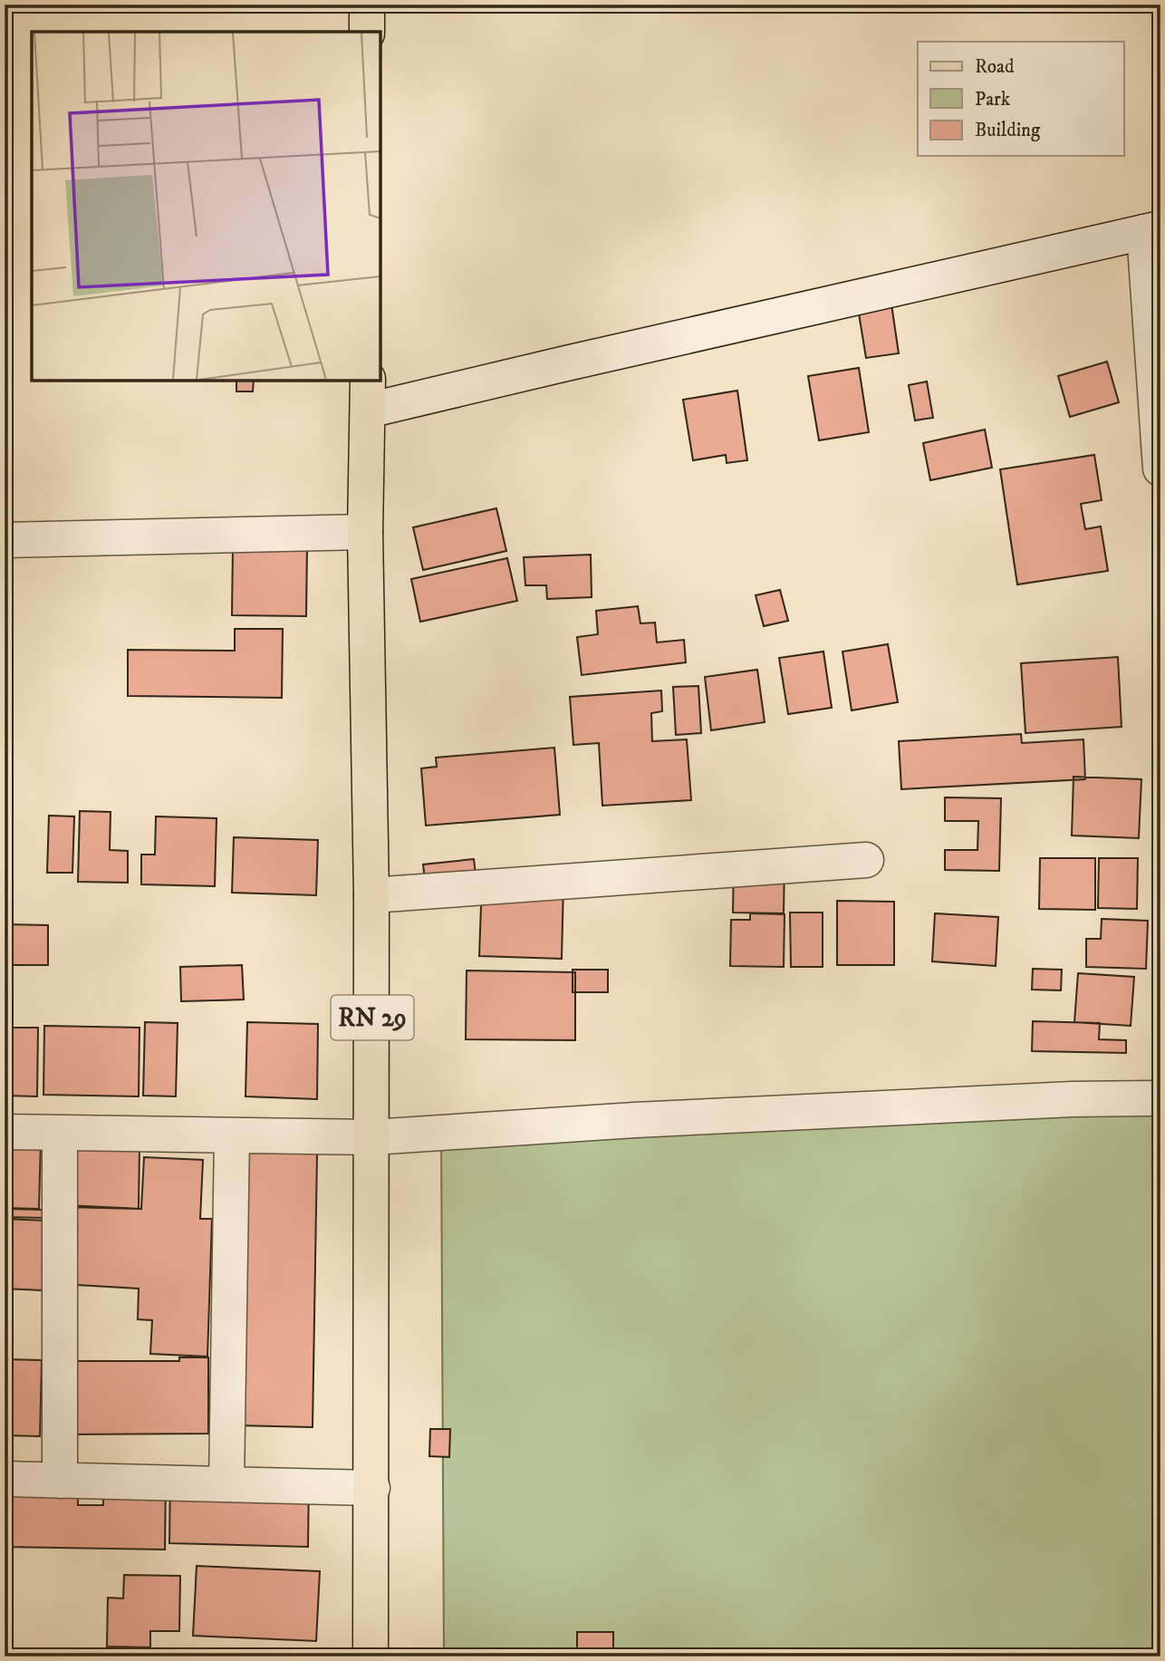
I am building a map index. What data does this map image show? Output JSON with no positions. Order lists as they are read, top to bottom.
{
  "streets": {
    "main road": ["RN 29"]
  },
  "legend": ["Road", "Park", "Building"]
}
